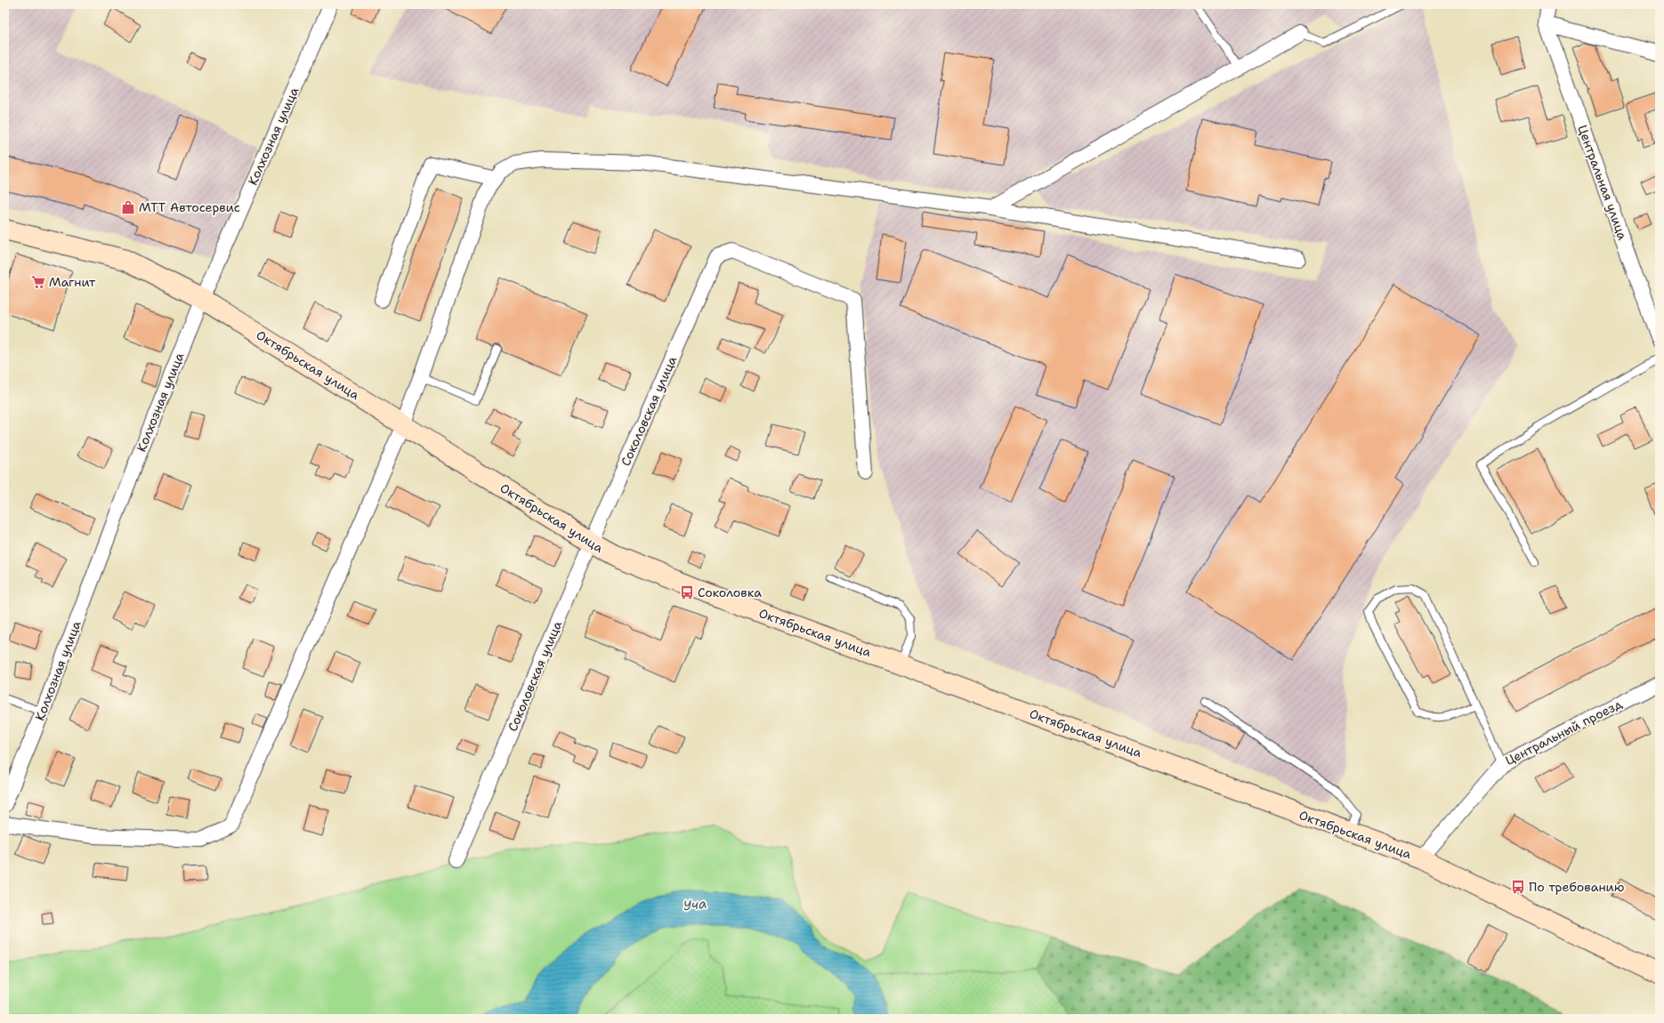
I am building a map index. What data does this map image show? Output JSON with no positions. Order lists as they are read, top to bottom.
{
  "streets": {
    "street": [
      "Колхозная улица",
      "Центральная улица",
      "Октябрьская улица",
      "Соколовская улица",
      "Центральный проезд"
    ]
  },
  "crossings": [
    ["Колхозная улица", "Октябрьская улица"],
    ["Октябрьская улица", "Соколовская улица"],
    ["Октябрьская улица", "Центральный проезд"]
  ],
  "water": ["Уча"],
  "places": {
    "shop": ["МТТ Автосервис"],
    "supermarket": ["Магнит"],
    "bus stop": ["Соколовка", "По требованию"]
  }
}
